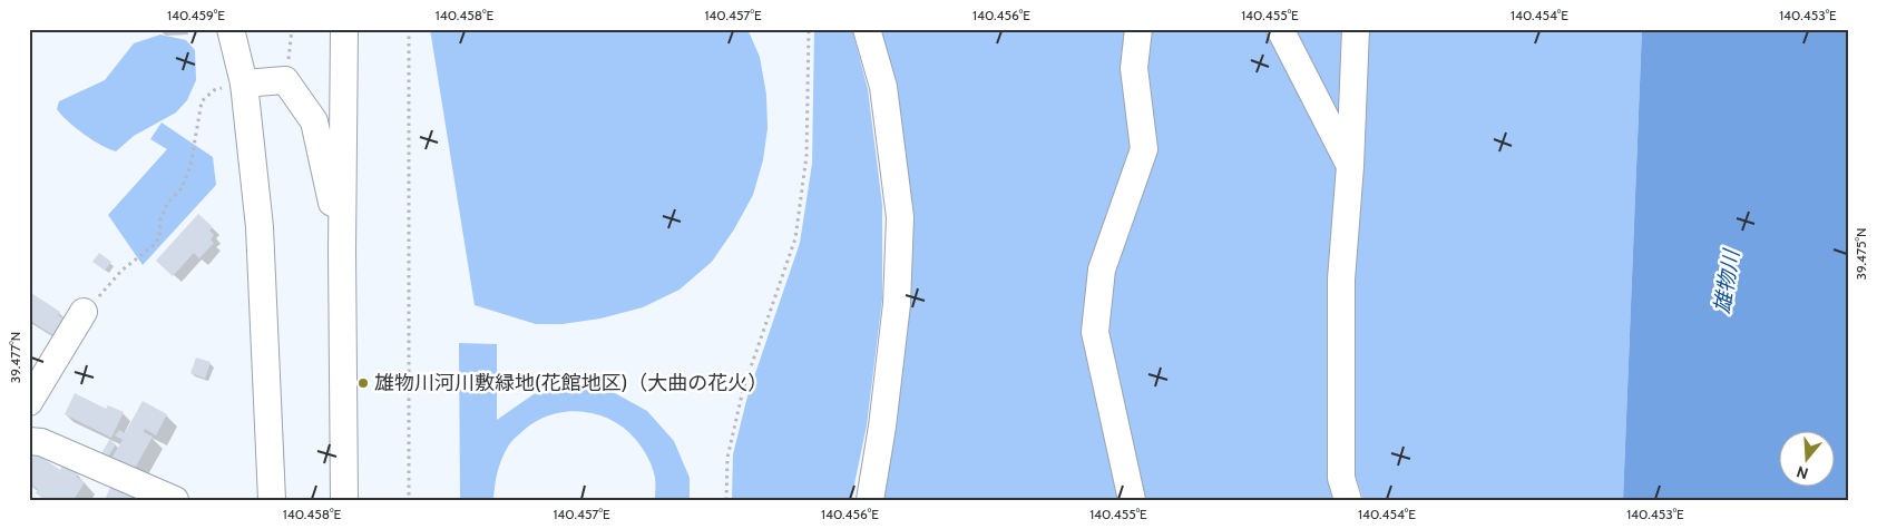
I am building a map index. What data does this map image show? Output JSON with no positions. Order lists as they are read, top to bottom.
{
  "water": ["雄物川"],
  "places": ["雄物川河川敷緑地(花館地区)（大曲の花火）"],
  "north": "bottom",
  "coordinates": [
    "140.459°E",
    "140.458°E",
    "140.457°E",
    "140.456°E",
    "140.455°E",
    "140.454°E",
    "140.453°E",
    "39.475°N",
    "39.477°N"
  ]
}
